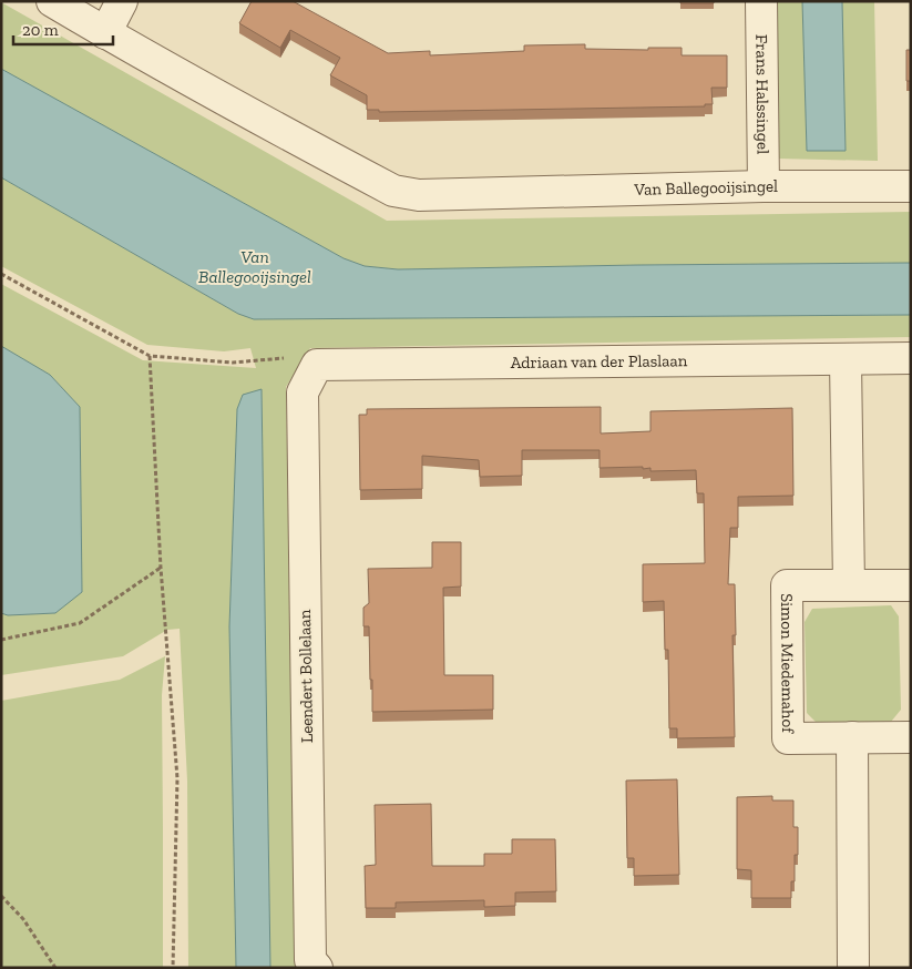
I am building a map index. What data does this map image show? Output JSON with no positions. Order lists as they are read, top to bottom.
{
  "streets": {
    "street": [
      "Frans Halssingel",
      "Van Ballegooijsingel",
      "Adriaan van der Plaslaan",
      "Simon Miedemahof",
      "Leendert Bollelaan"
    ]
  },
  "crossings": [
    ["Frans Halssingel", "Van Ballegooijsingel"],
    ["Adriaan van der Plaslaan", "Leendert Bollelaan"]
  ],
  "water": ["Van Ballegooijsingel"],
  "scale_bar": "20 m"
}
